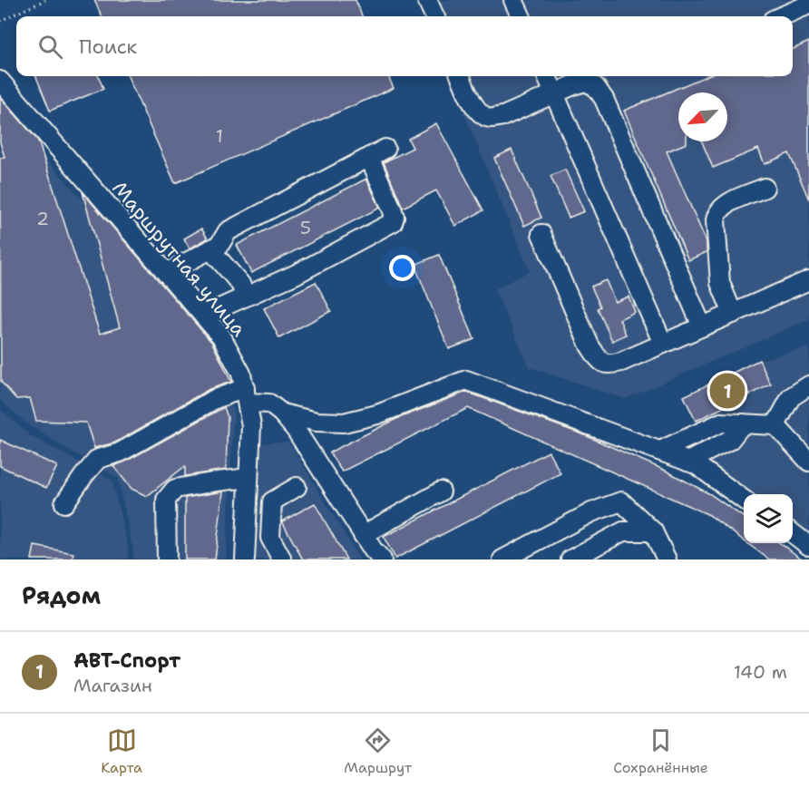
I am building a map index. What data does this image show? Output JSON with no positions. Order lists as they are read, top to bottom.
{
  "streets": {
    "street": ["Маршрутная улица"]
  },
  "house_numbers": ["1", "2", "5"],
  "north": "bottom left",
  "page": {
    "search": "Поиск",
    "pins": "1",
    "heading": "Рядом",
    "list": [
      {
        "mark": "1",
        "name": "АВТ-Спорт",
        "note": "Магазин",
        "value": "140 m"
      }
    ],
    "nav": ["Карта", "Маршрут", "Сохранённые"]
  }
}
